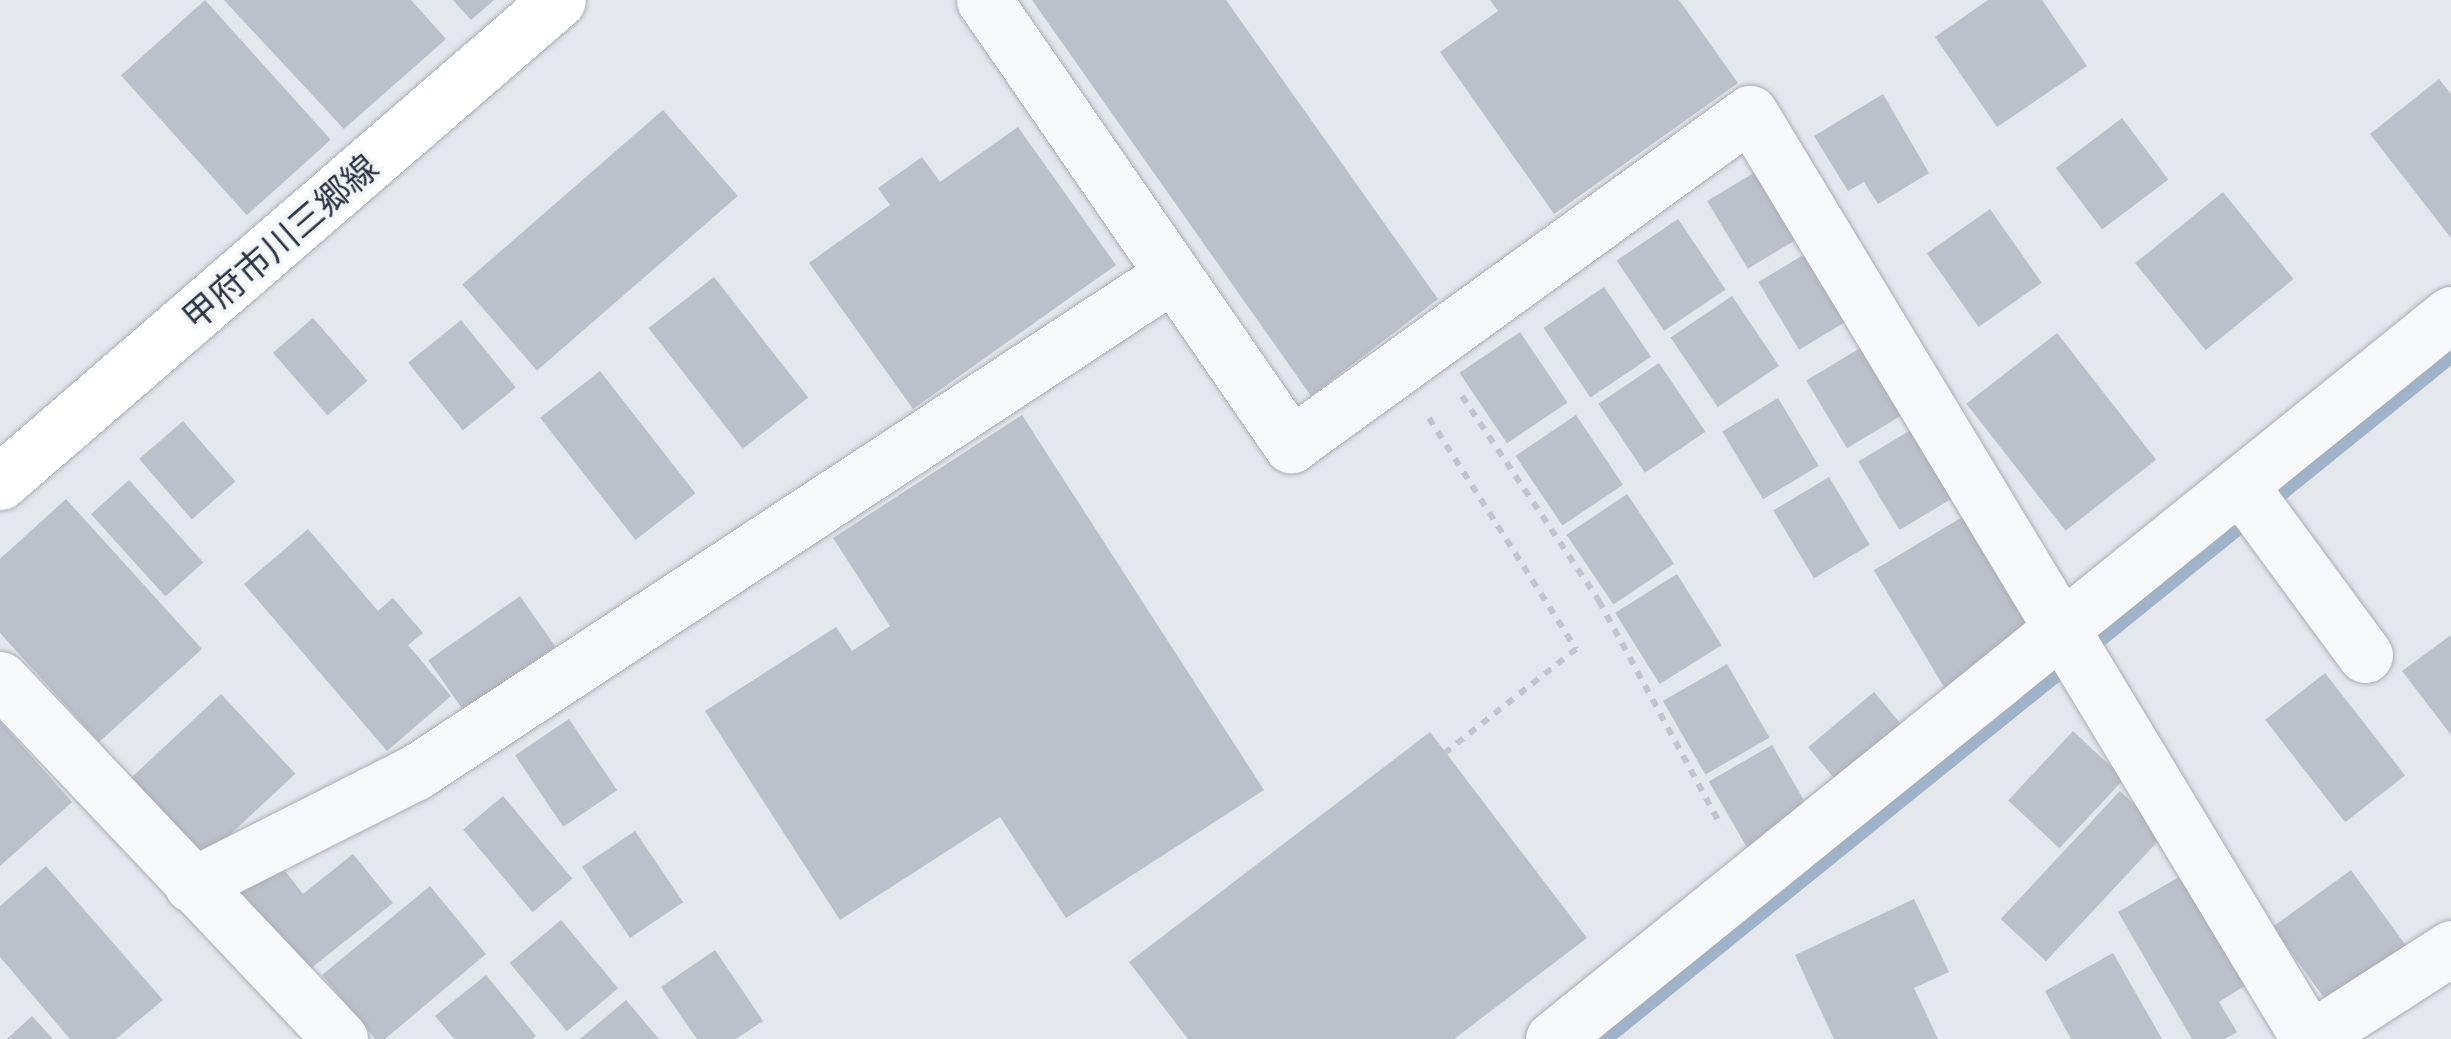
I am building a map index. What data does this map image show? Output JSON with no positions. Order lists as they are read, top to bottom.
{
  "streets": {
    "main road": ["甲府市川三郷線"]
  }
}
